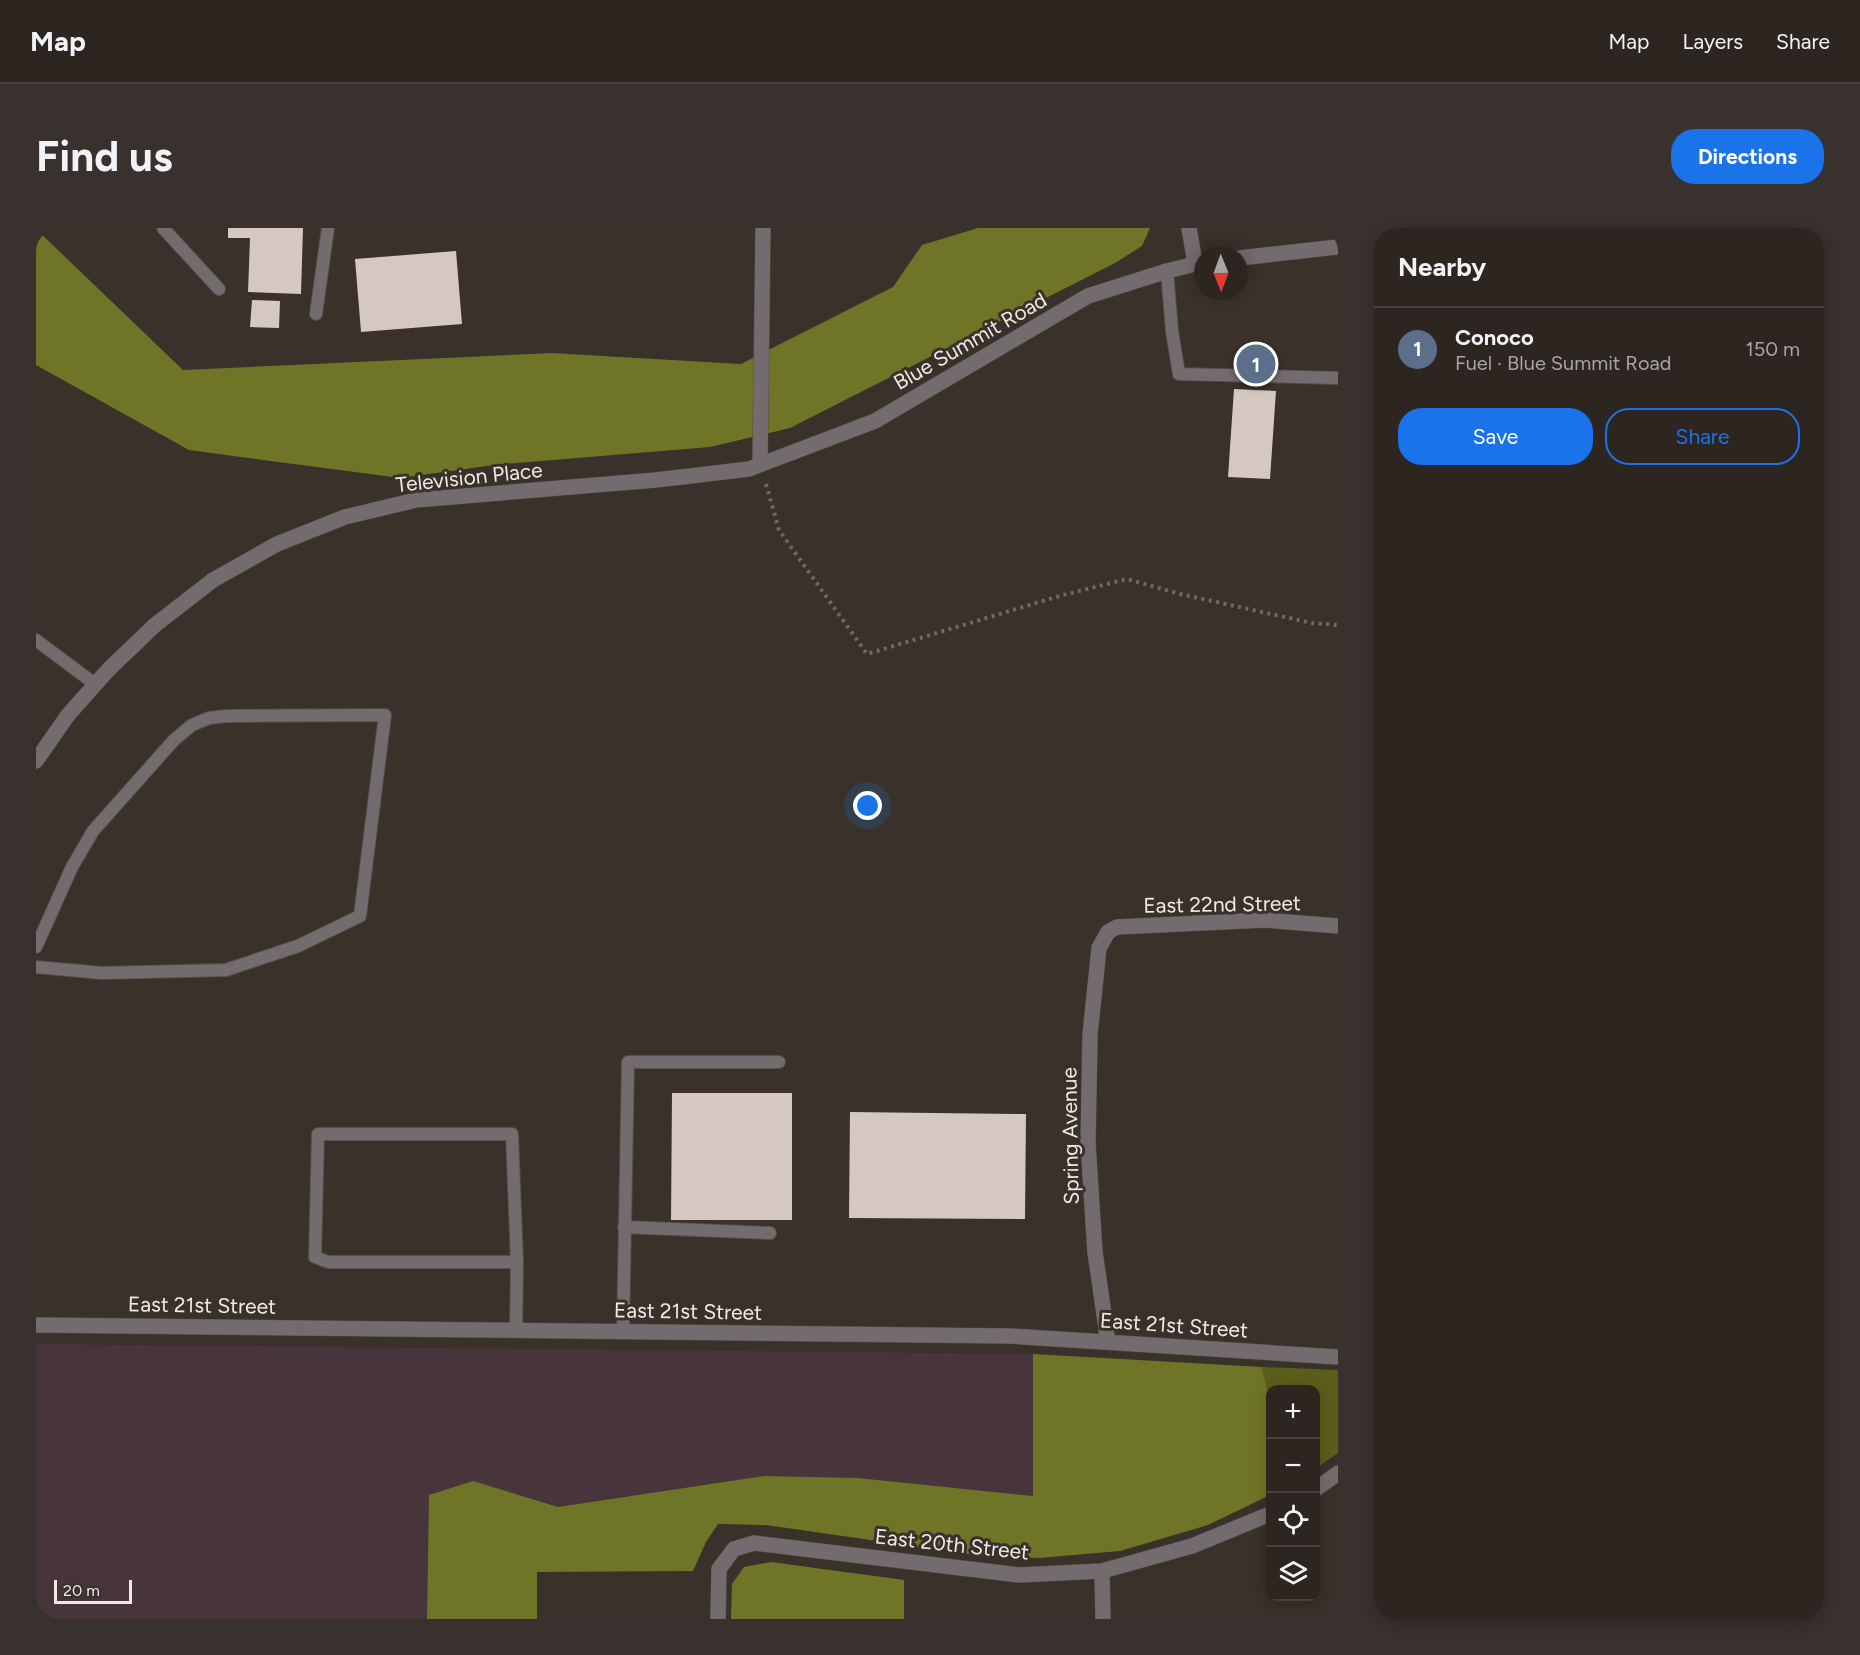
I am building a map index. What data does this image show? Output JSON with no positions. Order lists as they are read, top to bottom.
{
  "streets": {
    "street": [
      "Blue Summit Road",
      "Television Place",
      "East 22nd Street",
      "Spring Avenue",
      "East 21st Street",
      "East 20th Street"
    ]
  },
  "crossings": [
    ["Blue Summit Road", "Television Place"],
    ["East 22nd Street", "Spring Avenue"],
    ["Spring Avenue", "East 21st Street"]
  ],
  "scale_bar": "20 m",
  "north": "bottom",
  "page": {
    "header": "Map",
    "nav": ["Map", "Layers", "Share"],
    "buttons": [
      "Directions",
      ["Save", "Share"]
    ],
    "title": "Find us",
    "heading": "Nearby",
    "list": [
      {
        "mark": "1",
        "name": "Conoco",
        "note": "Fuel · Blue Summit Road",
        "value": "150 m"
      }
    ],
    "pins": "1",
    "map_buttons": ["+", "−"],
    "scale": "20 m"
  }
}
